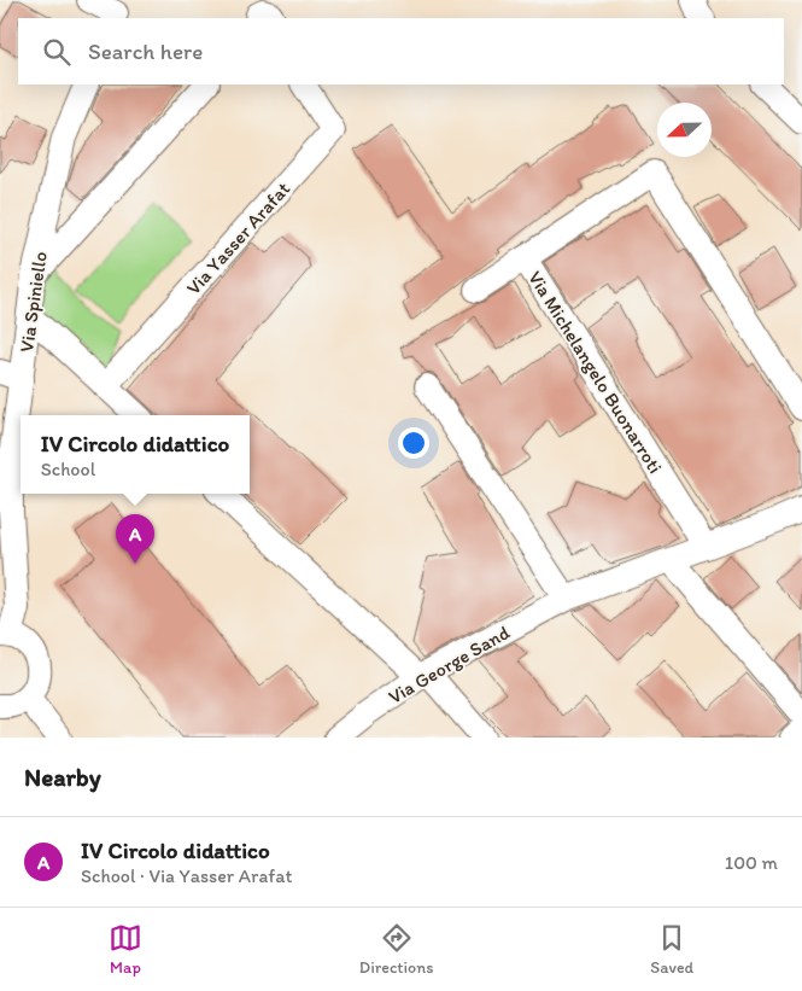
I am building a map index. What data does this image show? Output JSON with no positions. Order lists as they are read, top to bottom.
{
  "streets": {
    "street": [
      "Via Yasser Arafat",
      "Via Spiniello",
      "Via Michelangelo Buonarroti",
      "Via George Sand"
    ]
  },
  "crossings": [
    ["Via Michelangelo Buonarroti", "Via George Sand"]
  ],
  "north": "left",
  "page": {
    "search": "Search here",
    "popup": ["IV Circolo didattico", "School"],
    "pins": "A",
    "heading": "Nearby",
    "list": [
      {
        "mark": "A",
        "name": "IV Circolo didattico",
        "note": "School · Via Yasser Arafat",
        "value": "100 m"
      }
    ],
    "nav": ["Map", "Directions", "Saved"]
  }
}
